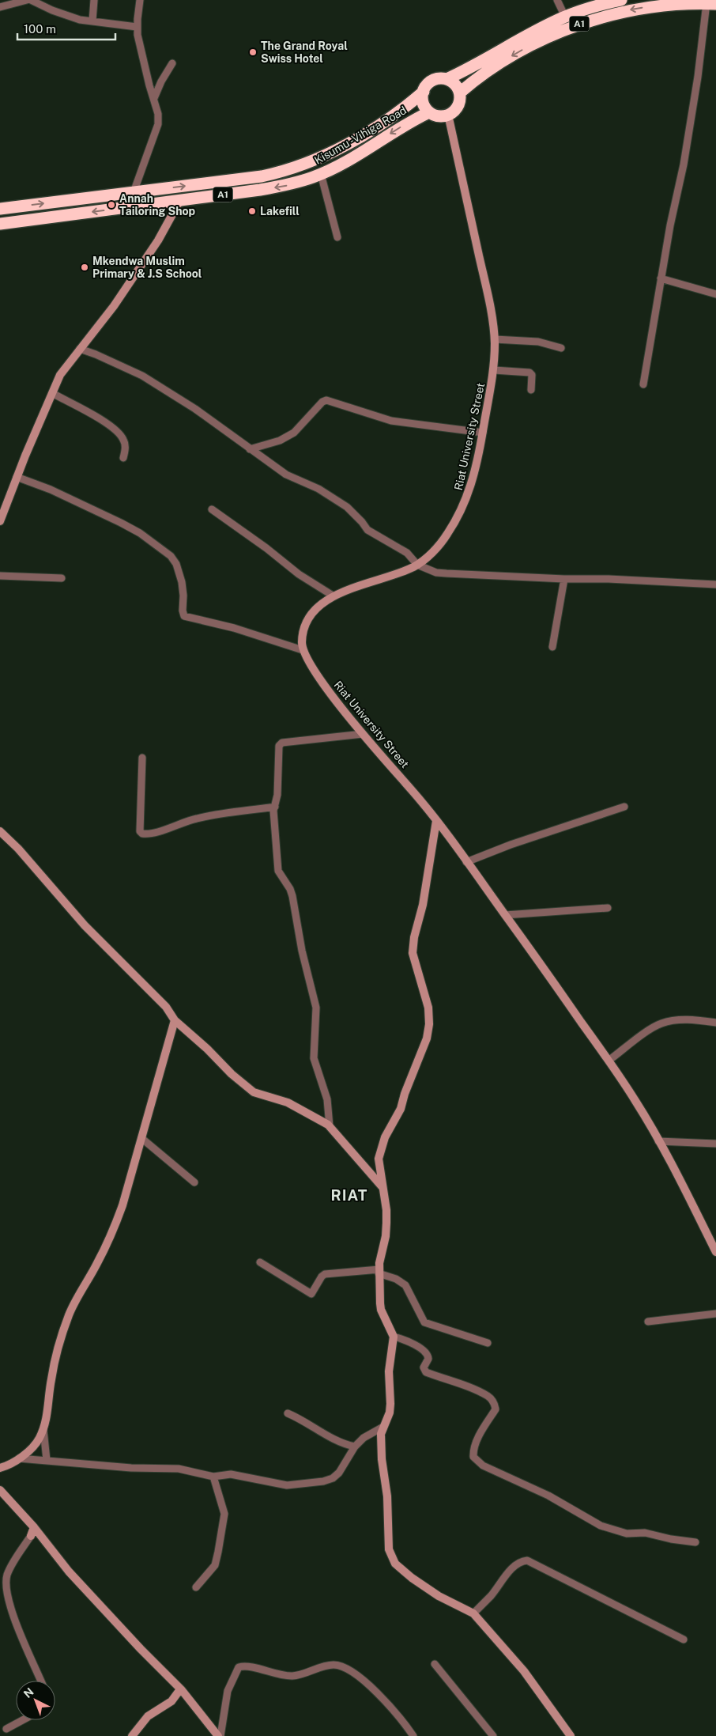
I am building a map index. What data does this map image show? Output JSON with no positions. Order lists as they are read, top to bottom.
{
  "streets": {
    "highway": ["A1", "Kisumu -Vihiga Road"],
    "street": ["Riat University Street"]
  },
  "crossings": [
    ["A1", "Kisumu -Vihiga Road"],
    ["A1", "Riat University Street"],
    ["Kisumu -Vihiga Road", "Riat University Street"]
  ],
  "districts": ["RIAT"],
  "places": [
    "The Grand Royal Swiss Hotel",
    "Annah Tailoring Shop",
    "Lakefill",
    "Mkendwa Muslim Primary & J.S School"
  ],
  "scale_bar": "100 m",
  "north": "top left"
}
